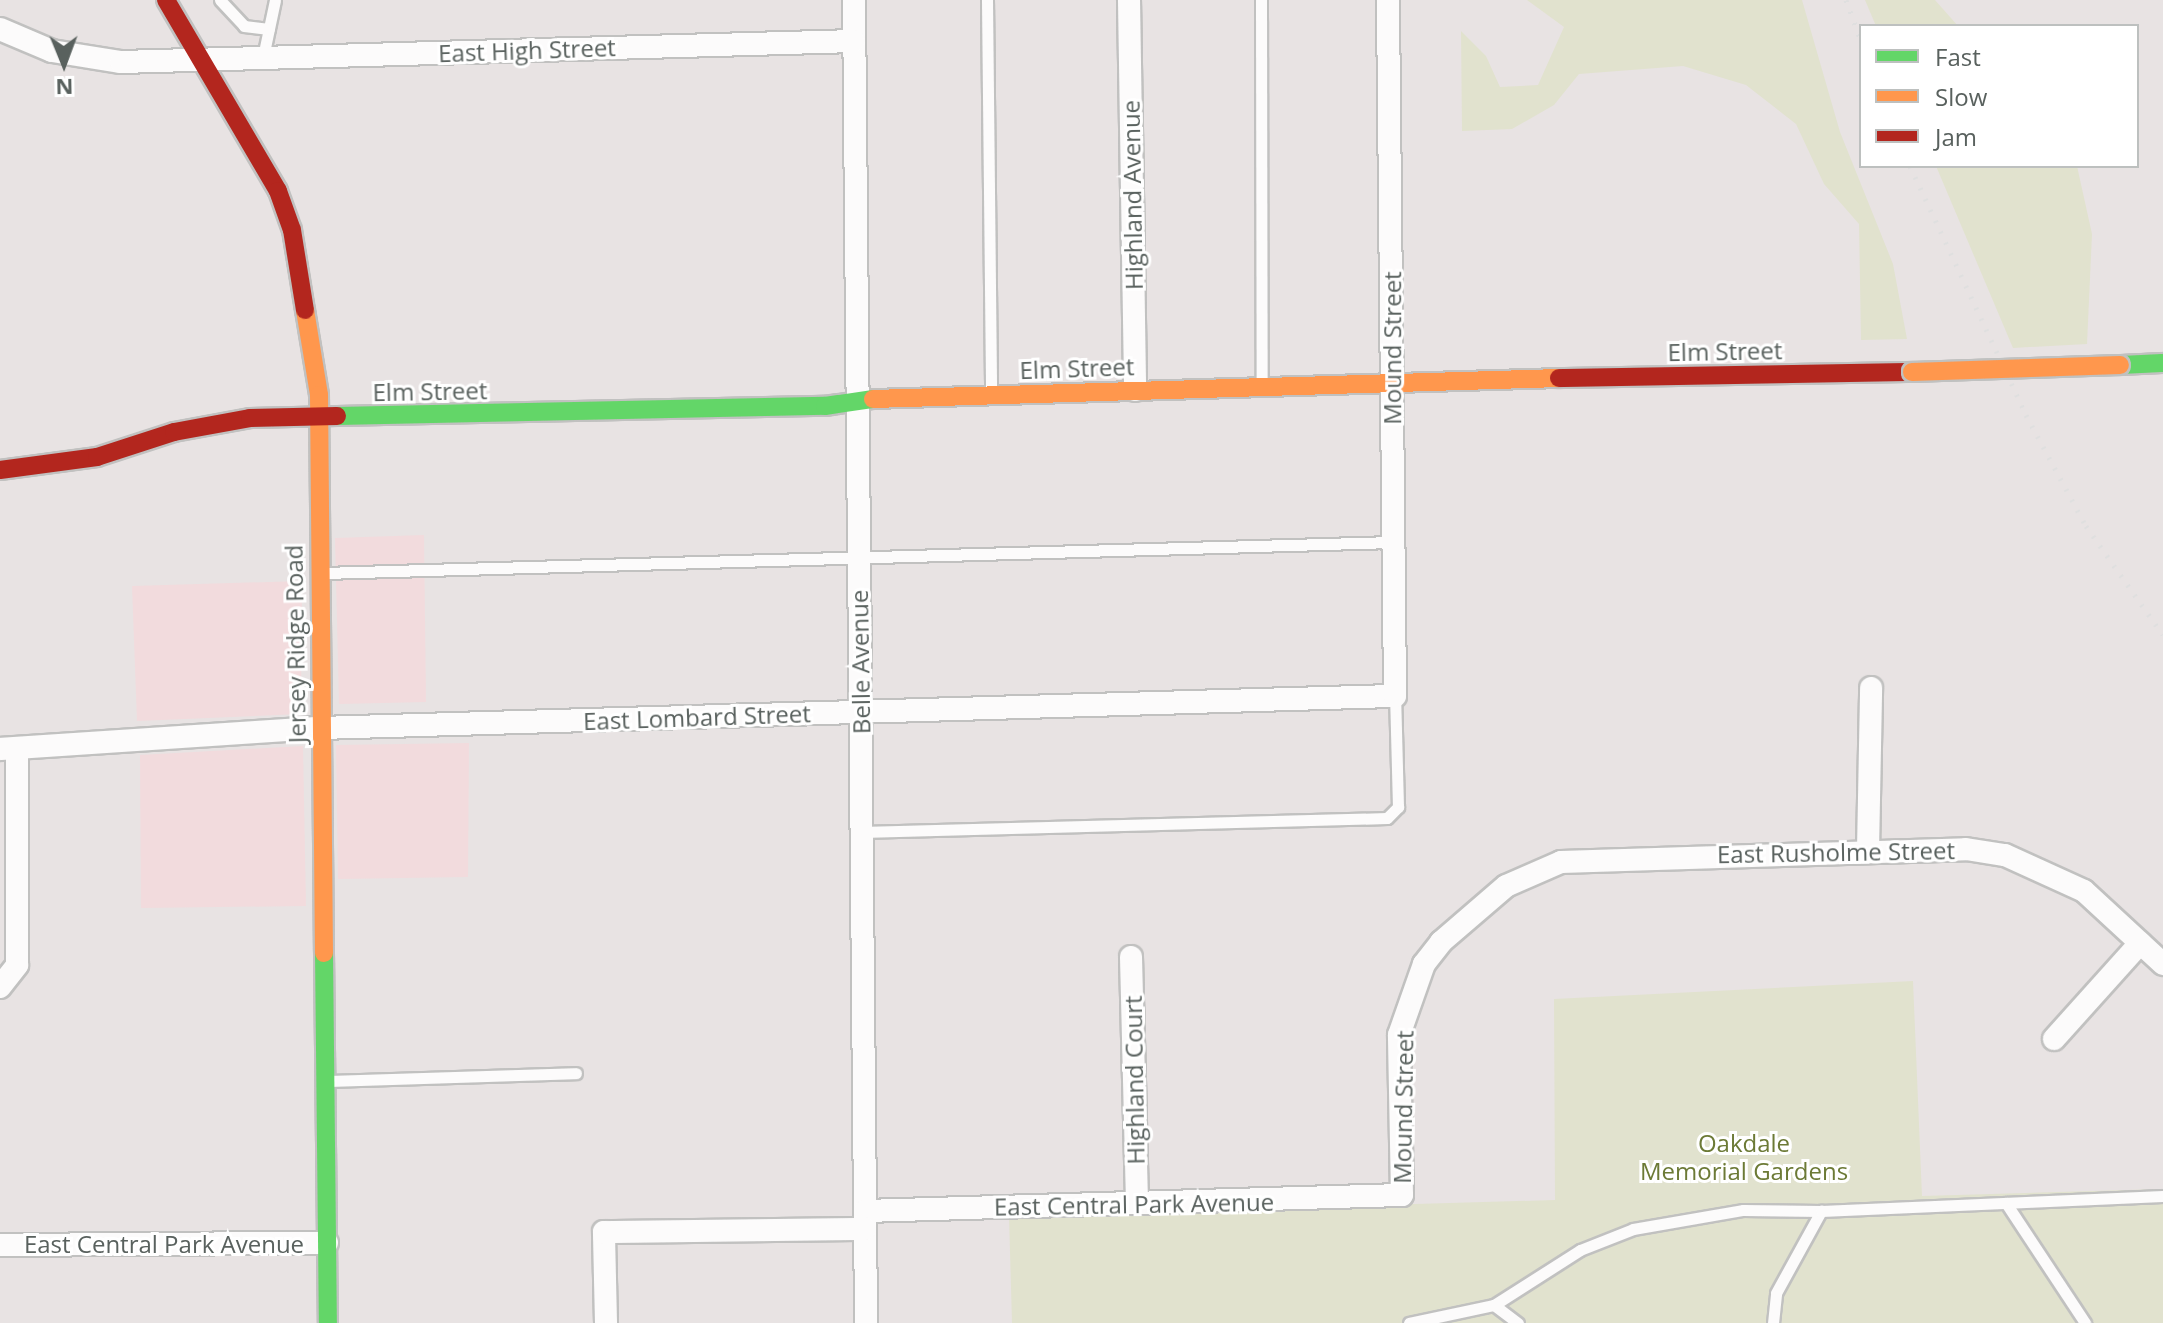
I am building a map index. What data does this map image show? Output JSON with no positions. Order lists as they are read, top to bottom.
{
  "streets": {
    "street": [
      "East High Street",
      "Highland Avenue",
      "Mound Street",
      "Elm Street",
      "Jersey Ridge Road",
      "Belle Avenue",
      "East Lombard Street",
      "East Rusholme Street",
      "Highland Court",
      "East Central Park Avenue"
    ]
  },
  "crossings": [
    ["East High Street", "Jersey Ridge Road"],
    ["East High Street", "Belle Avenue"],
    ["Highland Avenue", "Elm Street"],
    ["Mound Street", "Elm Street"],
    ["Mound Street", "East Lombard Street"],
    ["Mound Street", "East Rusholme Street"],
    ["Mound Street", "East Central Park Avenue"],
    ["Elm Street", "Jersey Ridge Road"],
    ["Elm Street", "Belle Avenue"],
    ["Jersey Ridge Road", "East Lombard Street"],
    ["Jersey Ridge Road", "East Central Park Avenue"],
    ["Belle Avenue", "East Lombard Street"],
    ["Belle Avenue", "East Central Park Avenue"],
    ["Highland Court", "East Central Park Avenue"]
  ],
  "parks": ["Oakdale Memorial Gardens"],
  "legend": ["Fast", "Slow", "Jam"],
  "north": "bottom"
}
